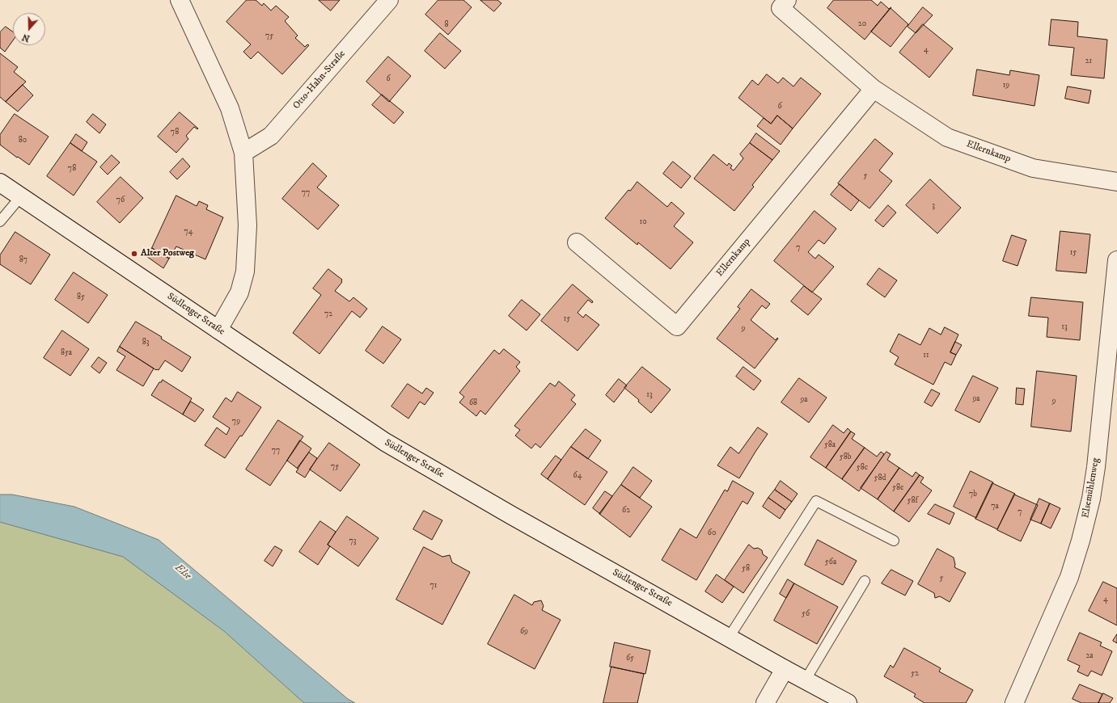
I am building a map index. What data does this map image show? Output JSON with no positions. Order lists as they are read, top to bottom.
{
  "streets": {
    "street": [
      "Otto-Hahn-Straße",
      "Ellernkamp",
      "Südlenger Straße",
      "Elsemühlenweg"
    ]
  },
  "water": ["Else"],
  "places": ["Alter Postweg"],
  "house_numbers": [
    "20",
    "8",
    "75",
    "4",
    "21",
    "6",
    "19",
    "6",
    "78",
    "80",
    "78",
    "5",
    "77",
    "76",
    "3",
    "10",
    "74",
    "7",
    "15",
    "87",
    "85",
    "72",
    "15",
    "13",
    "9",
    "83",
    "85a",
    "11",
    "13",
    "9a",
    "9a",
    "9",
    "68",
    "79",
    "58a",
    "77",
    "58b",
    "75",
    "58c",
    "64",
    "58d",
    "58e",
    "7b",
    "58f",
    "7a",
    "62",
    "7",
    "60",
    "73",
    "56a",
    "58",
    "5",
    "71",
    "4",
    "56",
    "69",
    "2a",
    "65",
    "52"
  ],
  "north": "bottom"
}
